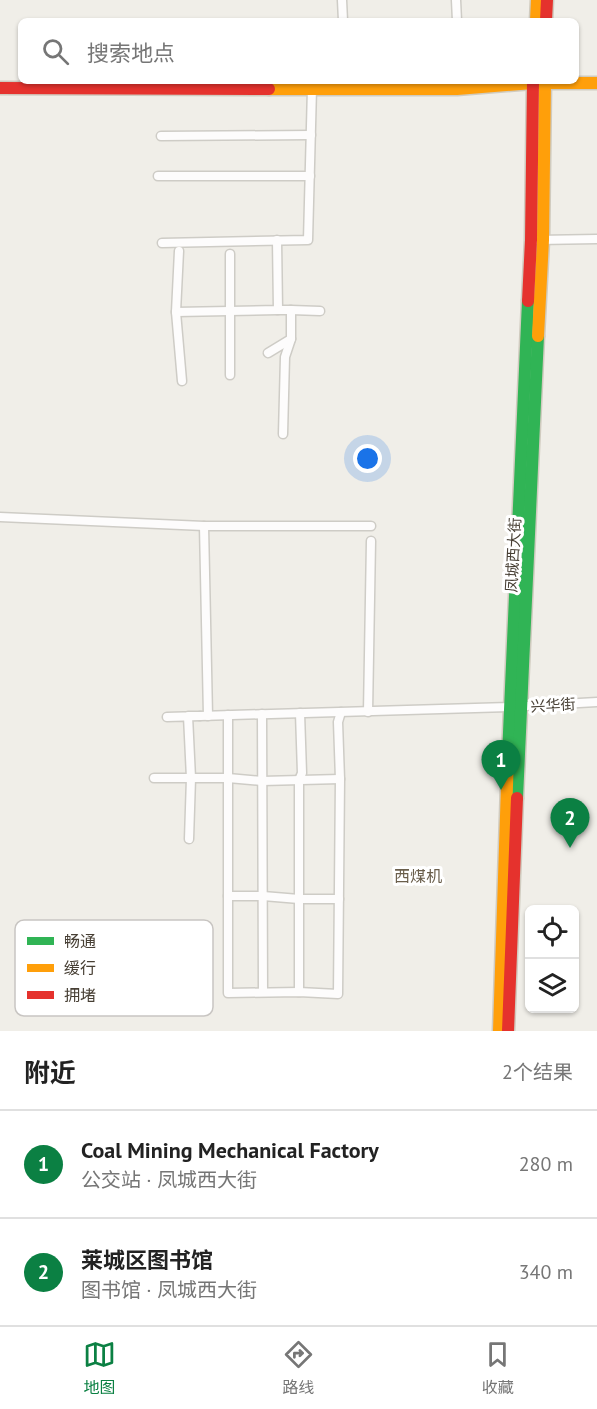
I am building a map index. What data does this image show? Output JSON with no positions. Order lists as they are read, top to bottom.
{
  "streets": {
    "main road": ["凤城西大街"],
    "street": ["兴华街"]
  },
  "crossings": [
    ["凤城西大街", "兴华街"]
  ],
  "districts": ["西煤机"],
  "legend": ["畅通", "缓行", "拥堵"],
  "page": {
    "search": "搜索地点",
    "pins": ["1", "2"],
    "heading": ["附近", "2个结果"],
    "list": [
      {
        "mark": "1",
        "name": "Coal Mining Mechanical Factory",
        "note": "公交站 · 凤城西大街",
        "value": "280 m"
      },
      {
        "mark": "2",
        "name": "莱城区图书馆",
        "note": "图书馆 · 凤城西大街",
        "value": "340 m"
      }
    ],
    "nav": ["地图", "路线", "收藏"]
  }
}
